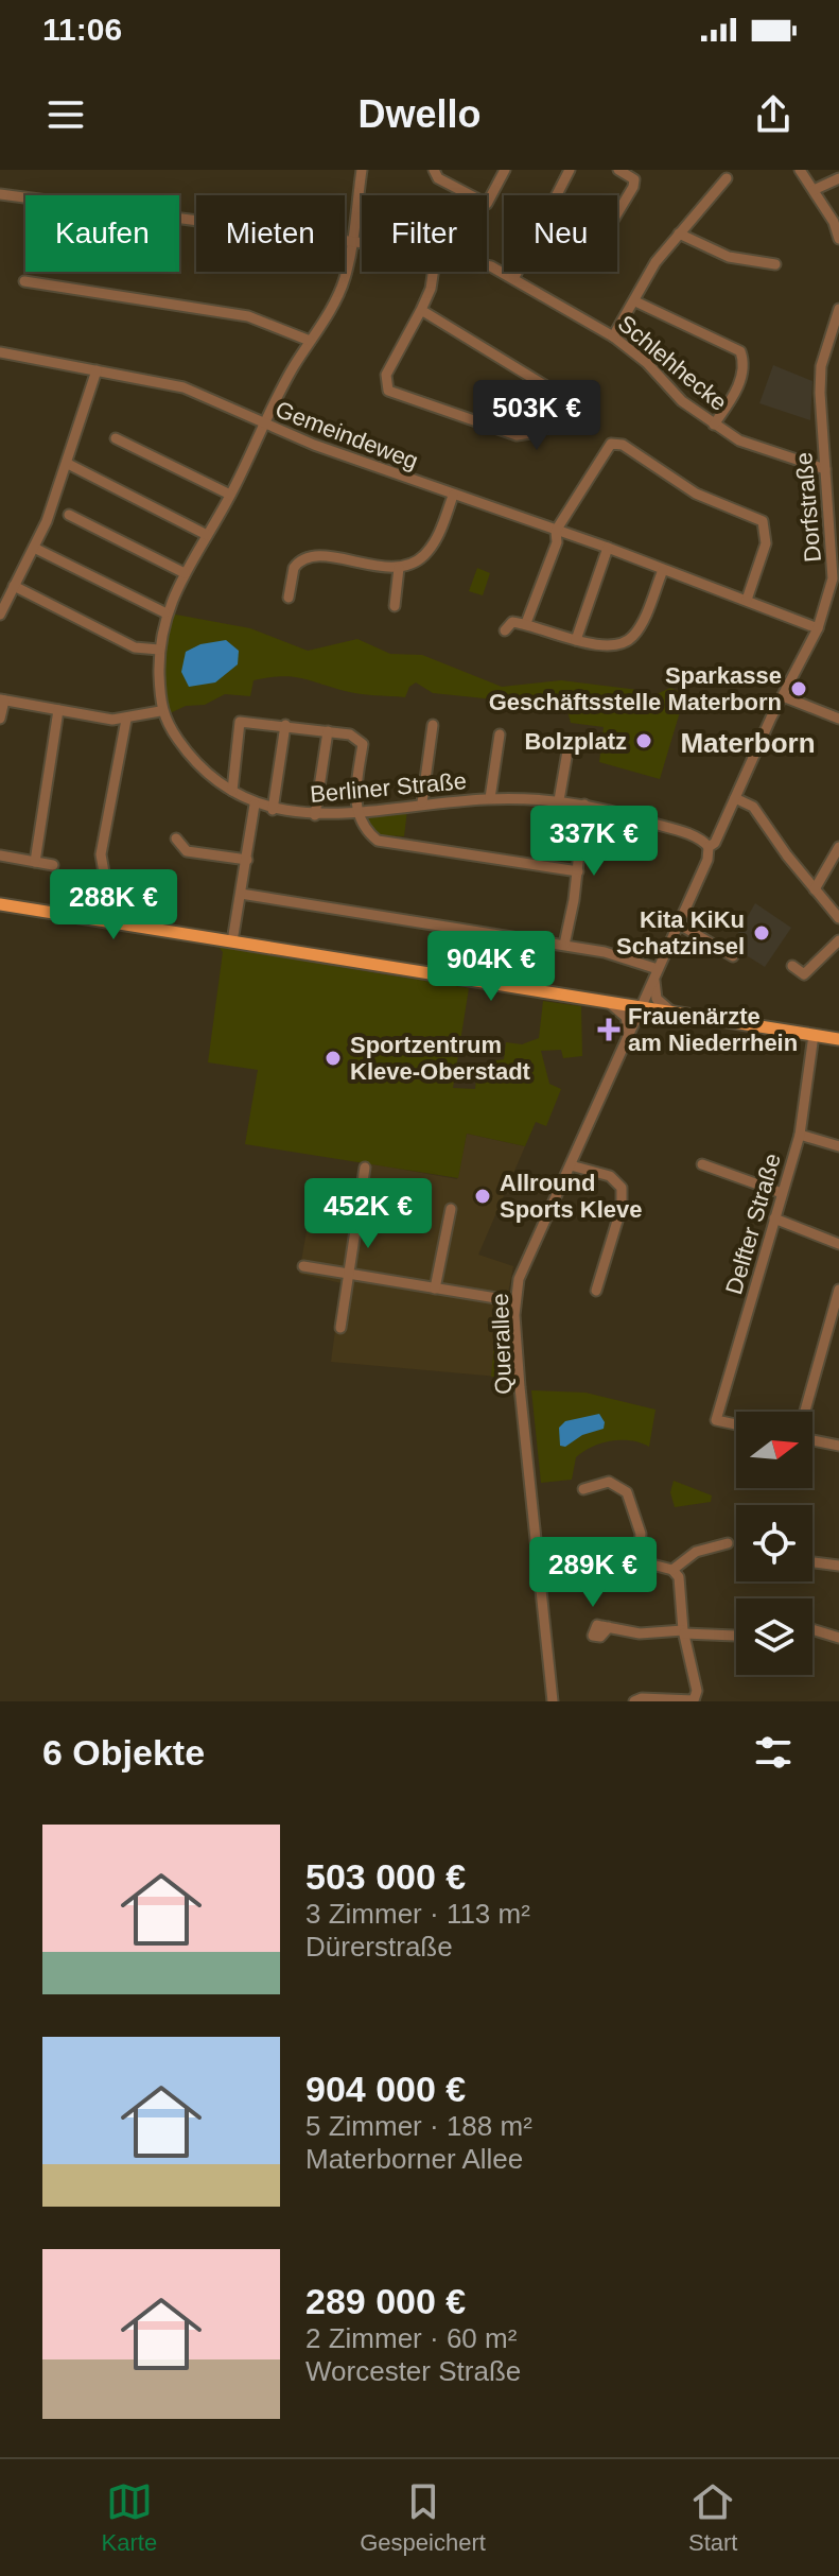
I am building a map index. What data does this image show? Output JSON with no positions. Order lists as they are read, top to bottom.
{
  "streets": {
    "street": [
      "Schlehhecke",
      "Gemeindeweg",
      "Dorfstraße",
      "Berliner Straße",
      "Delfter Straße",
      "Querallee"
    ]
  },
  "crossings": [
    ["Schlehhecke", "Dorfstraße"],
    ["Gemeindeweg", "Dorfstraße"],
    ["Dorfstraße", "Berliner Straße"],
    ["Dorfstraße", "Querallee"]
  ],
  "districts": ["Materborn"],
  "places": {
    "other": [
      "Sparkasse Geschäftsstelle Materborn",
      "Bolzplatz",
      "Kita KiKu Schatzinsel",
      "Sportzentrum Kleve-Oberstadt",
      "Allround Sports Kleve"
    ],
    "health": ["Frauenärzte am Niederrhein"]
  },
  "north": "right",
  "page": {
    "status": "11:06",
    "header": "Dwello",
    "chip": [
      "Kaufen",
      "Mieten",
      "Filter",
      "Neu"
    ],
    "price": [
      "503K €",
      "337K €",
      "288K €",
      "904K €",
      "452K €",
      "289K €"
    ],
    "heading": "6 Objekte",
    "list": [
      {
        "name": "503 000 €",
        "note": "3 Zimmer · 113 m² · Dürerstraße"
      },
      {
        "name": "904 000 €",
        "note": "5 Zimmer · 188 m² · Materborner Allee"
      },
      {
        "name": "289 000 €",
        "note": "2 Zimmer · 60 m² · Worcester Straße"
      }
    ],
    "tabs": ["Karte", "Gespeichert", "Start"]
  }
}
